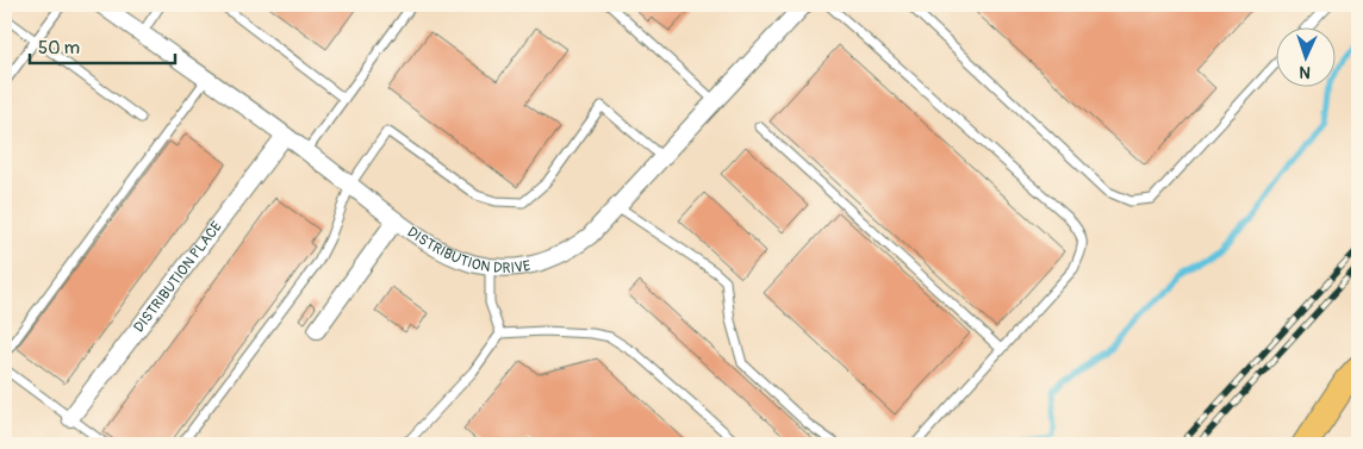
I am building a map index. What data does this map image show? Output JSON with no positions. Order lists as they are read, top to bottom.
{
  "streets": {
    "street": ["DISTRIBUTION DRIVE", "DISTRIBUTION PLACE"]
  },
  "crossings": [
    ["DISTRIBUTION DRIVE", "DISTRIBUTION PLACE"]
  ],
  "scale_bar": "50 m",
  "north": "bottom"
}
